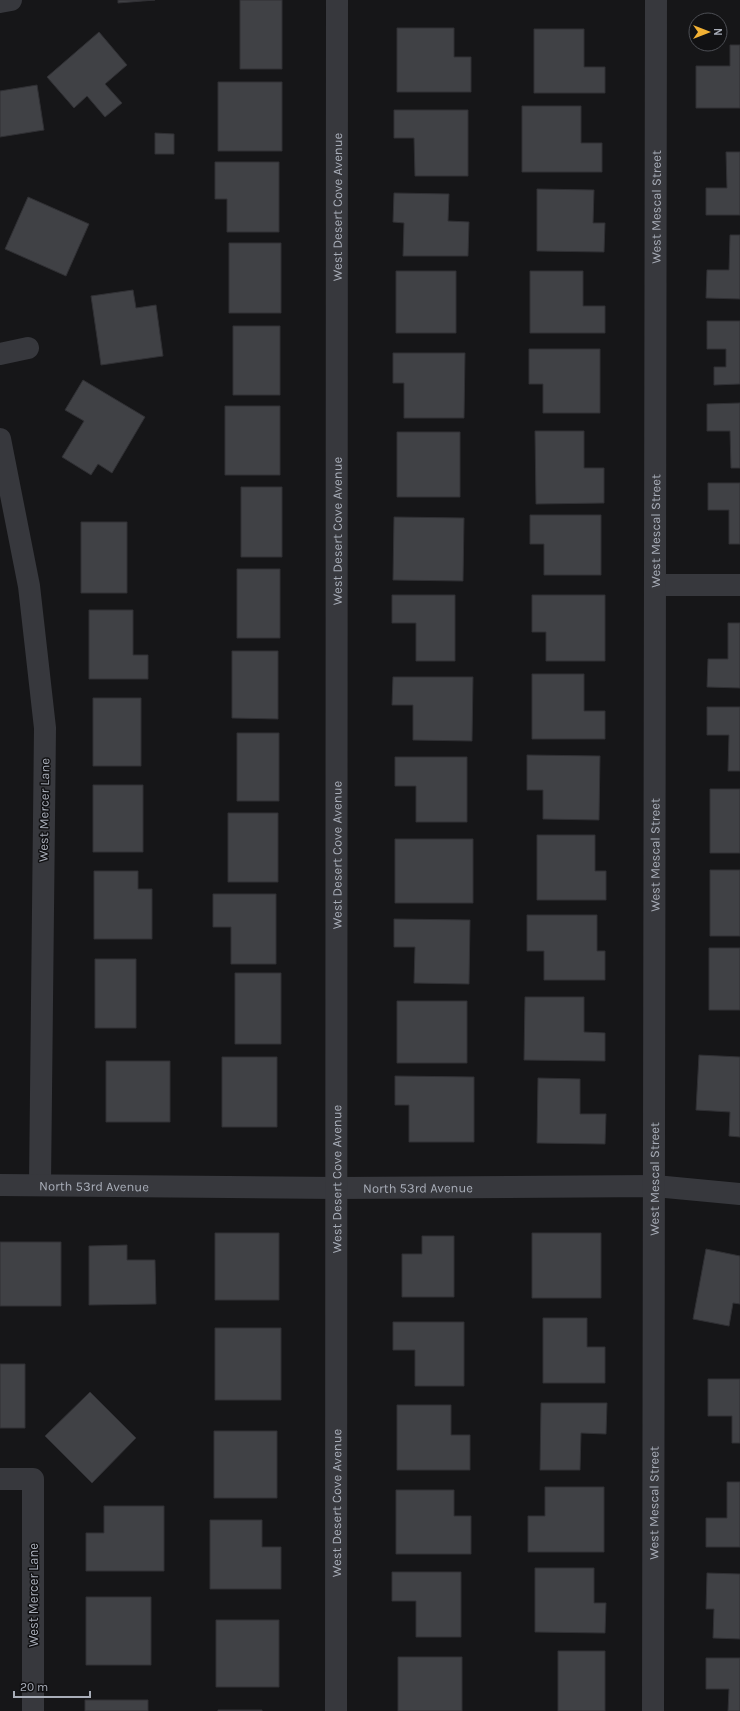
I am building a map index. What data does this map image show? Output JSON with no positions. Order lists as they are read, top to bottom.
{
  "streets": {
    "street": [
      "West Desert Cove Avenue",
      "West Mescal Street",
      "West Mercer Lane",
      "North 53rd Avenue"
    ]
  },
  "crossings": [
    ["West Desert Cove Avenue", "North 53rd Avenue"],
    ["West Mescal Street", "North 53rd Avenue"],
    ["West Mercer Lane", "North 53rd Avenue"]
  ],
  "scale_bar": "20 m",
  "north": "right"
}
